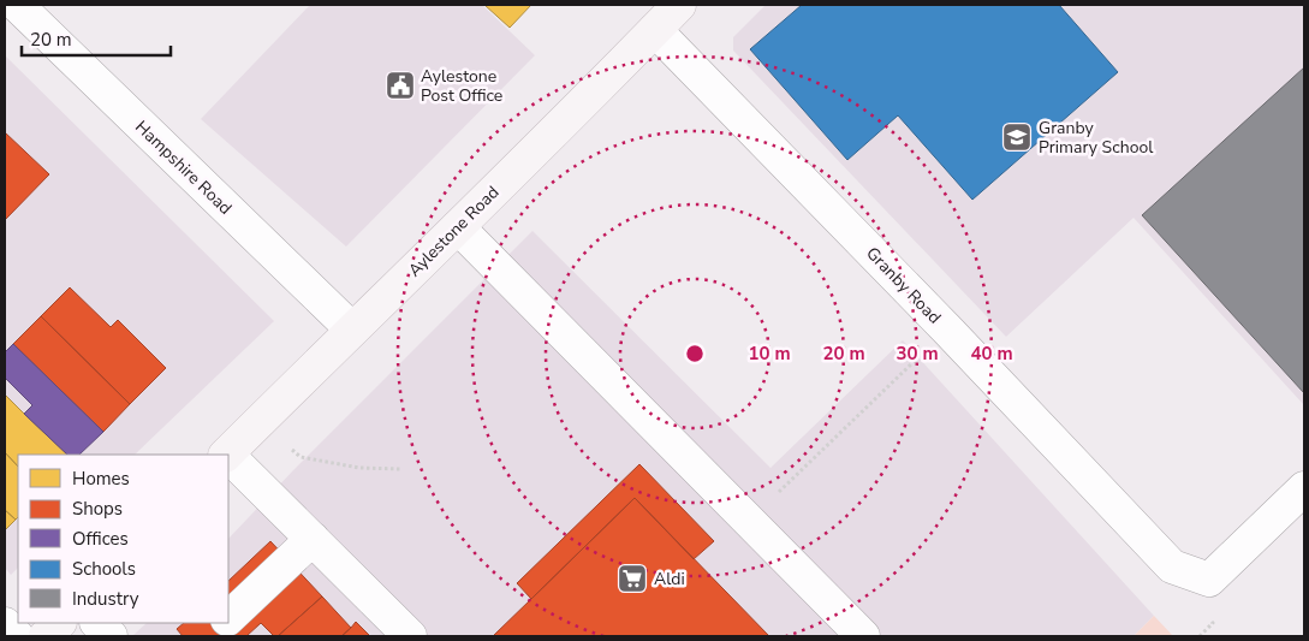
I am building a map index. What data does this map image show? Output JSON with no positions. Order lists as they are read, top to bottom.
{
  "streets": {
    "main road": ["Aylestone Road"],
    "street": ["Hampshire Road", "Granby Road"]
  },
  "crossings": [
    ["Hampshire Road", "Aylestone Road"],
    ["Aylestone Road", "Granby Road"]
  ],
  "places": {
    "public building": ["Aylestone Post Office"],
    "school or university": ["Granby Primary School"],
    "supermarket": ["Aldi"]
  },
  "legend": [
    "Homes",
    "Shops",
    "Offices",
    "Schools",
    "Industry"
  ],
  "scale_bar": "20 m",
  "rings": [
    "10 m",
    "20 m",
    "30 m",
    "40 m"
  ]
}
